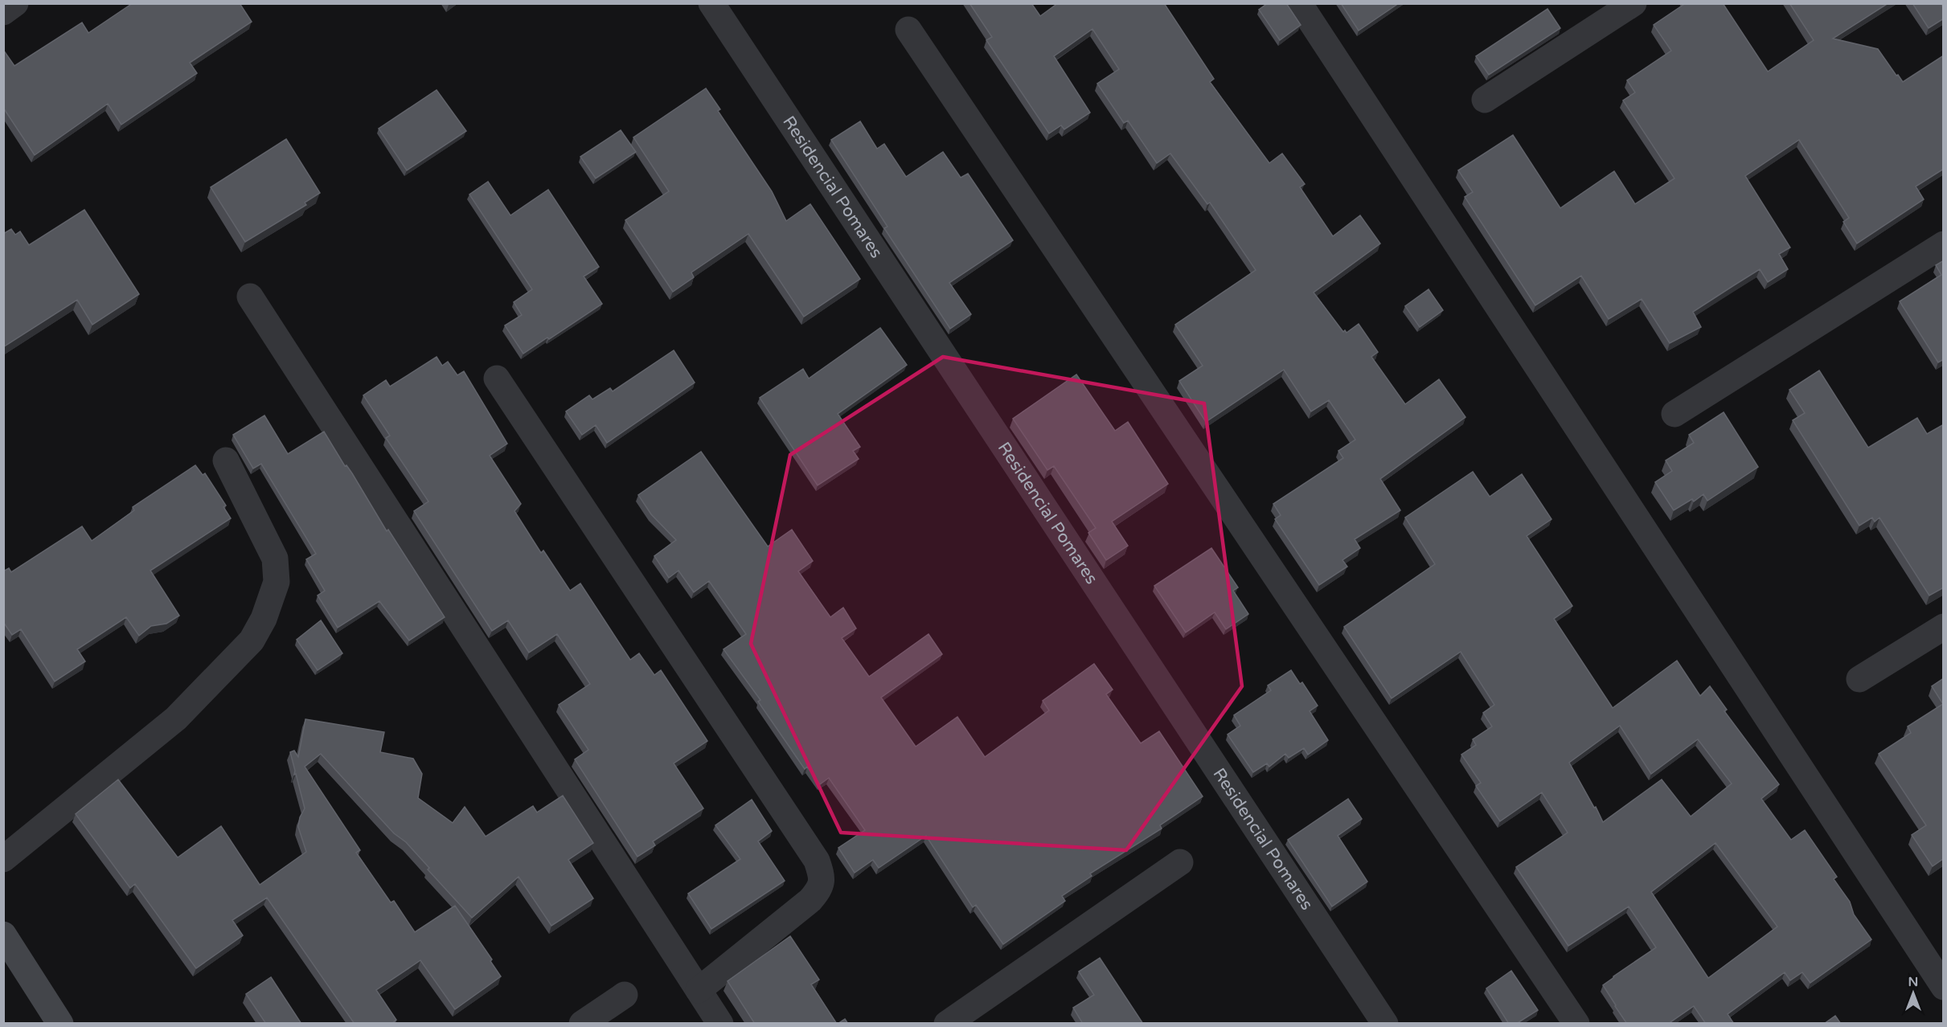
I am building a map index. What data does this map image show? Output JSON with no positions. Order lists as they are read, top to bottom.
{
  "streets": {
    "street": ["Residencial Pomares"]
  },
  "north": "top"
}
